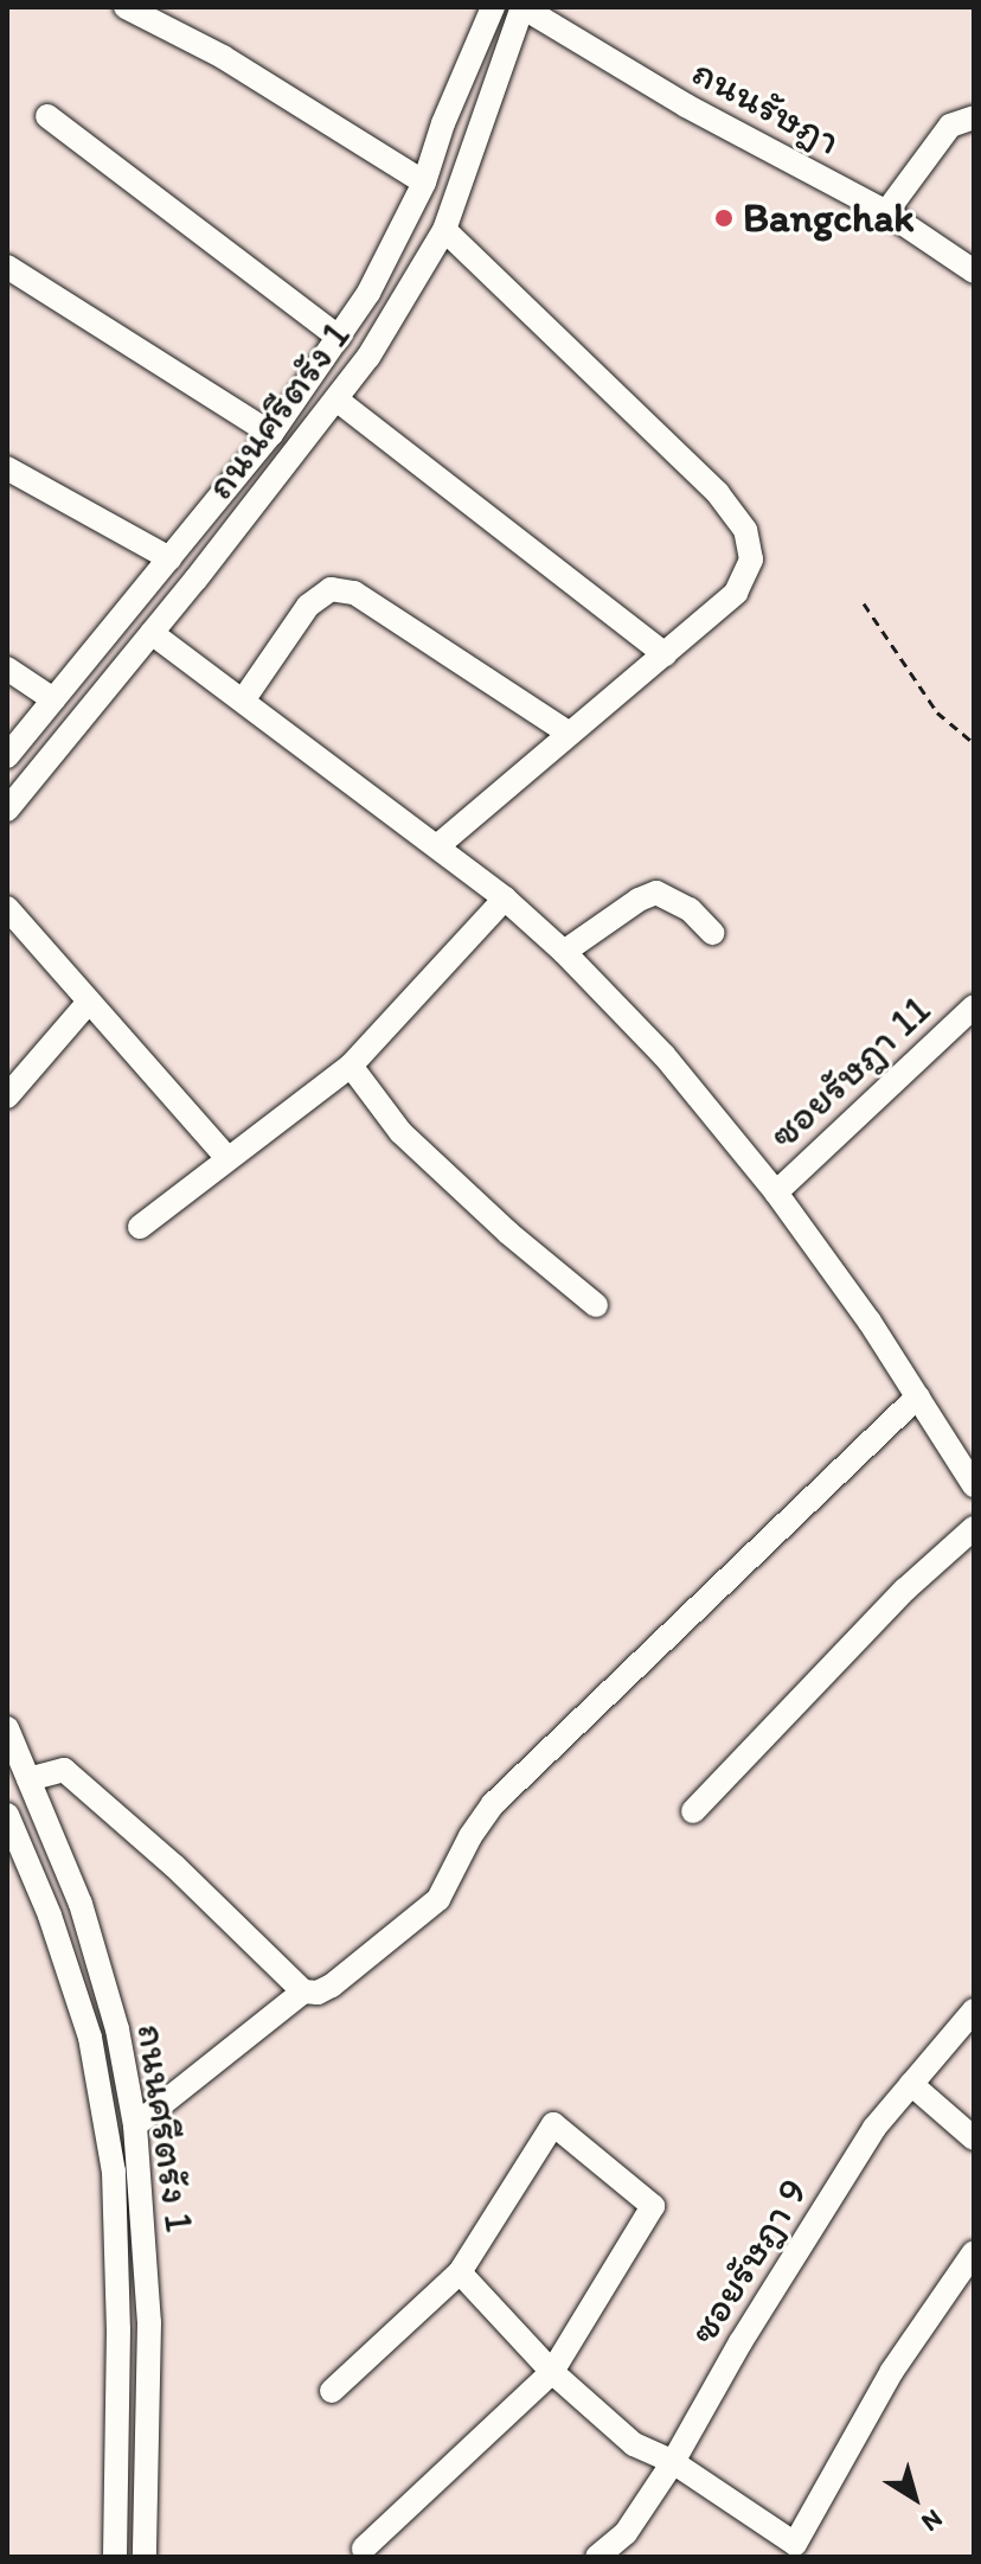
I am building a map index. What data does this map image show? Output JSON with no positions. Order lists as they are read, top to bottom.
{
  "streets": {
    "street": [
      "ถนนรัษฎา",
      "ถนนศรีตรัง 1",
      "ซอยรัษฎา 11",
      "ซอยรัษฎา 9"
    ]
  },
  "crossings": [
    ["ถนนรัษฎา", "ถนนศรีตรัง 1"]
  ],
  "places": ["Bangchak"],
  "north": "bottom right"
}
